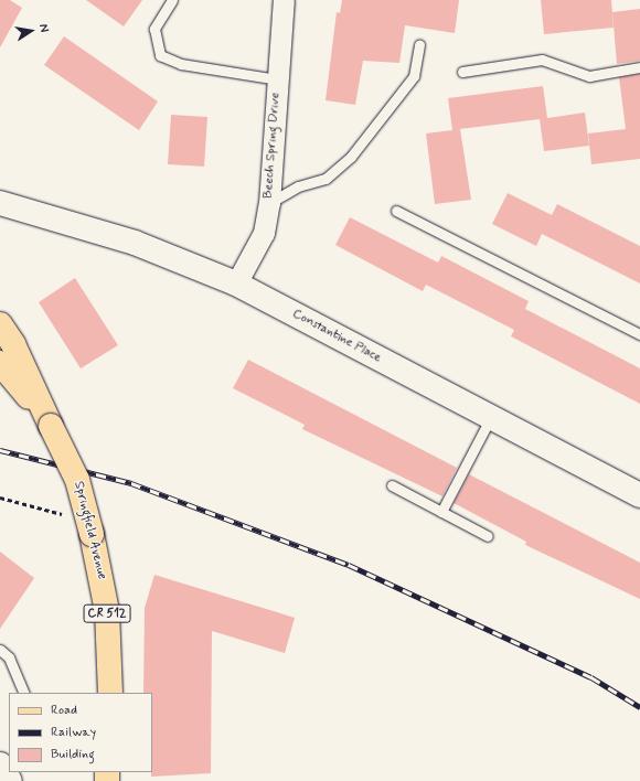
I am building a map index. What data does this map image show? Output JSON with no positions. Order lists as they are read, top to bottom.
{
  "streets": {
    "main road": ["Springfield Avenue", "CR 512"],
    "street": ["Beech Spring Drive", "Constantine Place"]
  },
  "crossings": [
    ["Beech Spring Drive", "Constantine Place"]
  ],
  "legend": ["Road", "Railway", "Building"],
  "north": "right"
}
